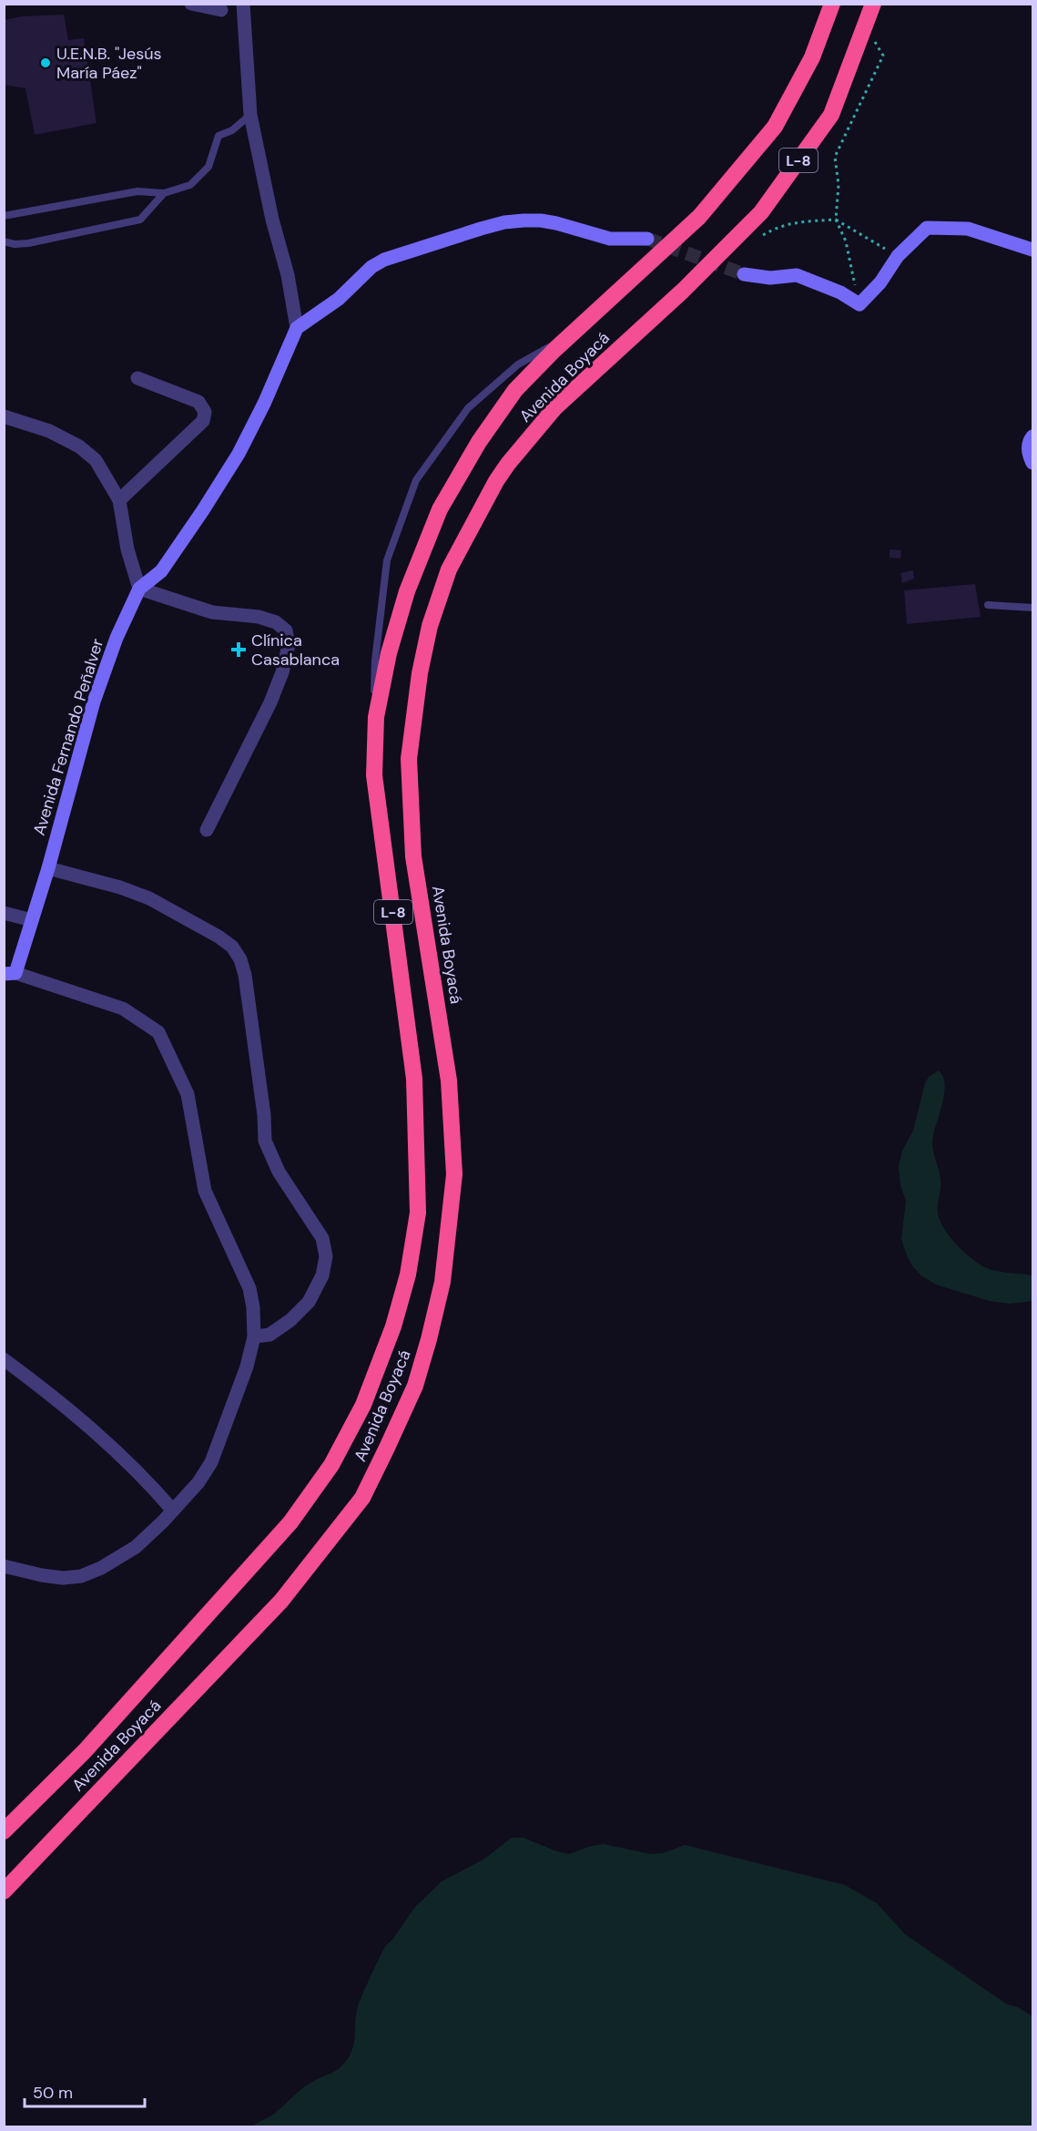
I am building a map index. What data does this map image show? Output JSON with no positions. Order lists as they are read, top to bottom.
{
  "streets": {
    "highway": ["L-8", "Avenida Boyacá"],
    "main road": ["Avenida Fernando Peñalver"]
  },
  "places": {
    "other": ["U.E.N.B. \"Jesús María Páez\""],
    "health": ["Clínica Casablanca"]
  },
  "scale_bar": "50 m"
}
